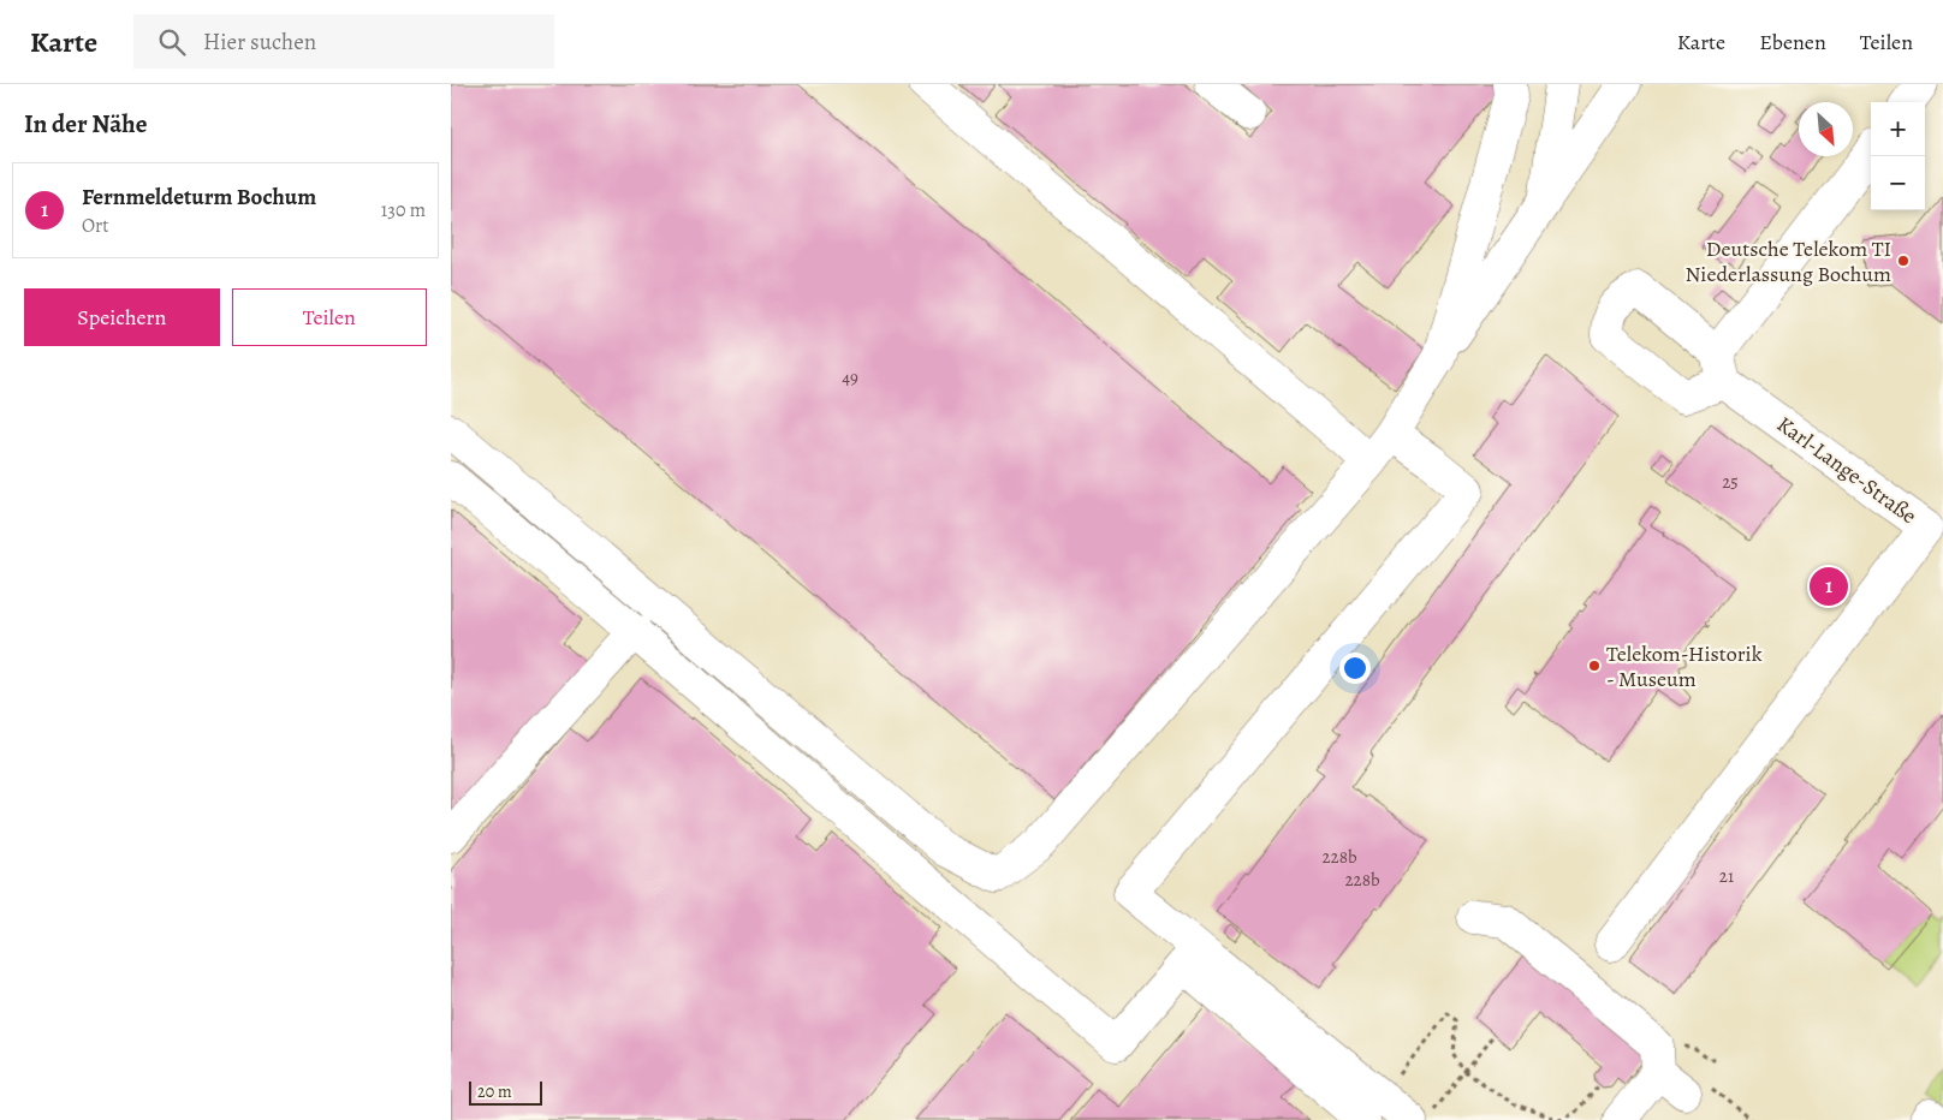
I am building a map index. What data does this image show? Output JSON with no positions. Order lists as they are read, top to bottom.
{
  "streets": {
    "lane": ["Karl-Lange-Straße"]
  },
  "places": ["Deutsche Telekom TI Niederlassung Bochum", "Telekom-Historik - Museum"],
  "house_numbers": [
    "49",
    "25",
    "228b",
    "21",
    "228b"
  ],
  "scale_bar": "20 m",
  "north": "bottom right",
  "page": {
    "header": "Karte",
    "search": "Hier suchen",
    "nav": ["Karte", "Ebenen", "Teilen"],
    "heading": "In der Nähe",
    "map_buttons": ["+", "−"],
    "list": [
      {
        "mark": "1",
        "name": "Fernmeldeturm Bochum",
        "note": "Ort",
        "value": "130 m"
      }
    ],
    "buttons": ["Speichern", "Teilen"],
    "pins": "1",
    "scale": "20 m"
  }
}
